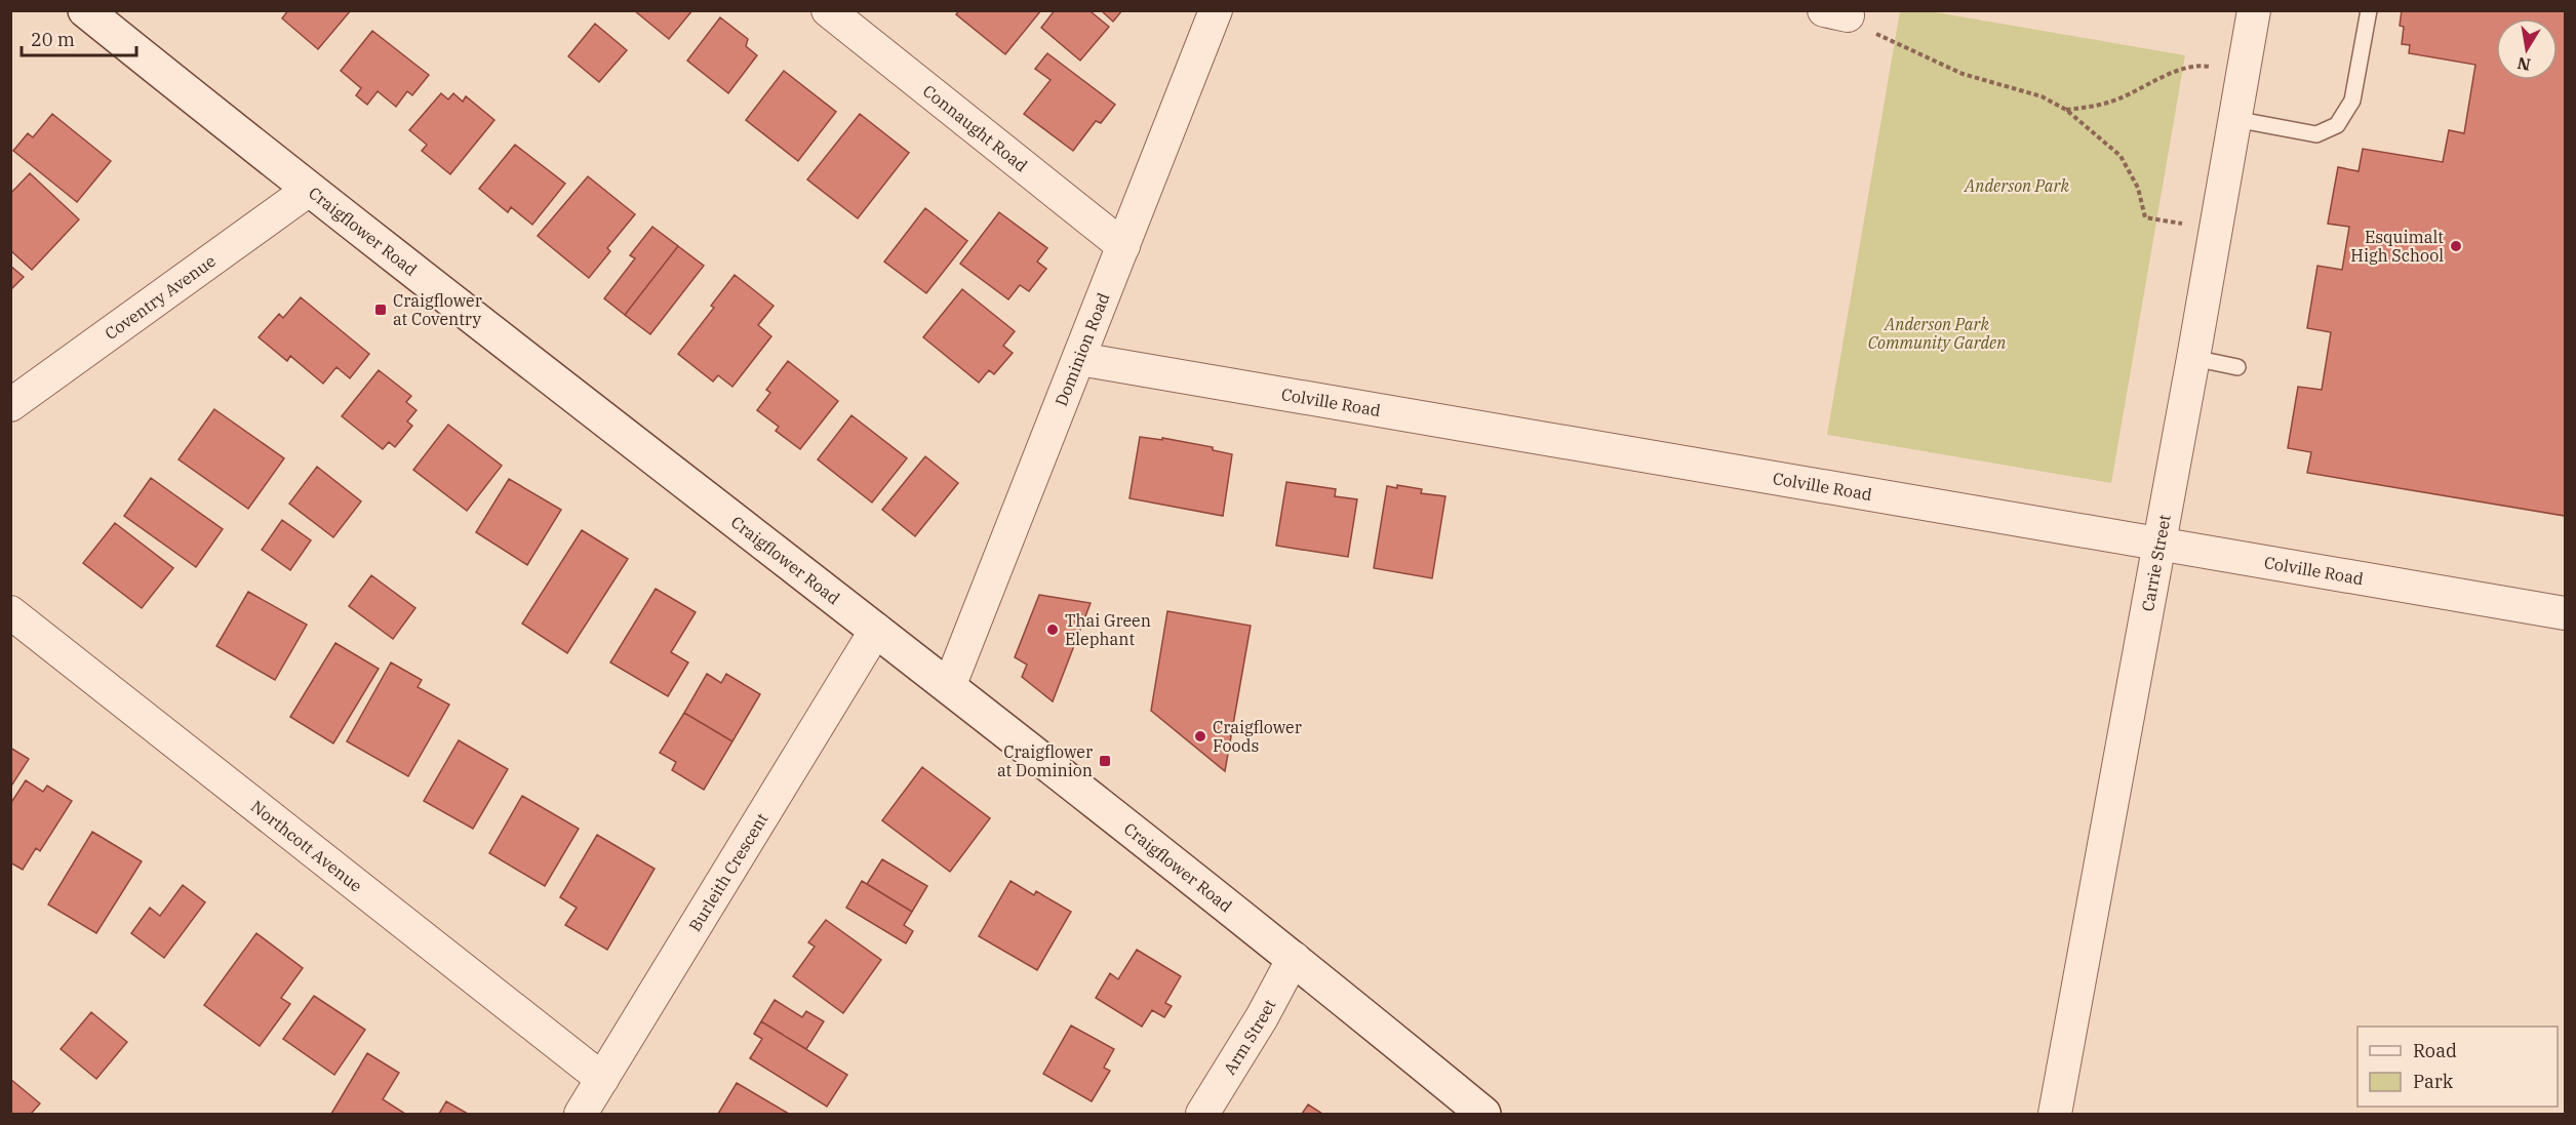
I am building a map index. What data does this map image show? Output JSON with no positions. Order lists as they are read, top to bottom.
{
  "streets": {
    "main road": ["Craigflower Road"],
    "street": [
      "Connaught Road",
      "Coventry Avenue",
      "Dominion Road",
      "Colville Road",
      "Carrie Street",
      "Northcott Avenue",
      "Burleith Crescent",
      "Arm Street"
    ]
  },
  "crossings": [
    ["Connaught Road", "Dominion Road"],
    ["Craigflower Road", "Coventry Avenue"],
    ["Craigflower Road", "Dominion Road"],
    ["Craigflower Road", "Burleith Crescent"],
    ["Craigflower Road", "Arm Street"],
    ["Dominion Road", "Colville Road"],
    ["Colville Road", "Carrie Street"],
    ["Northcott Avenue", "Burleith Crescent"]
  ],
  "parks": ["Anderson Park", "Anderson Park Community Garden"],
  "places": {
    "other": ["Esquimalt High School", "Thai Green Elephant", "Craigflower Foods"],
    "transit": ["Craigflower at Coventry", "Craigflower at Dominion"]
  },
  "legend": ["Road", "Park"],
  "scale_bar": "20 m",
  "north": "bottom"
}
